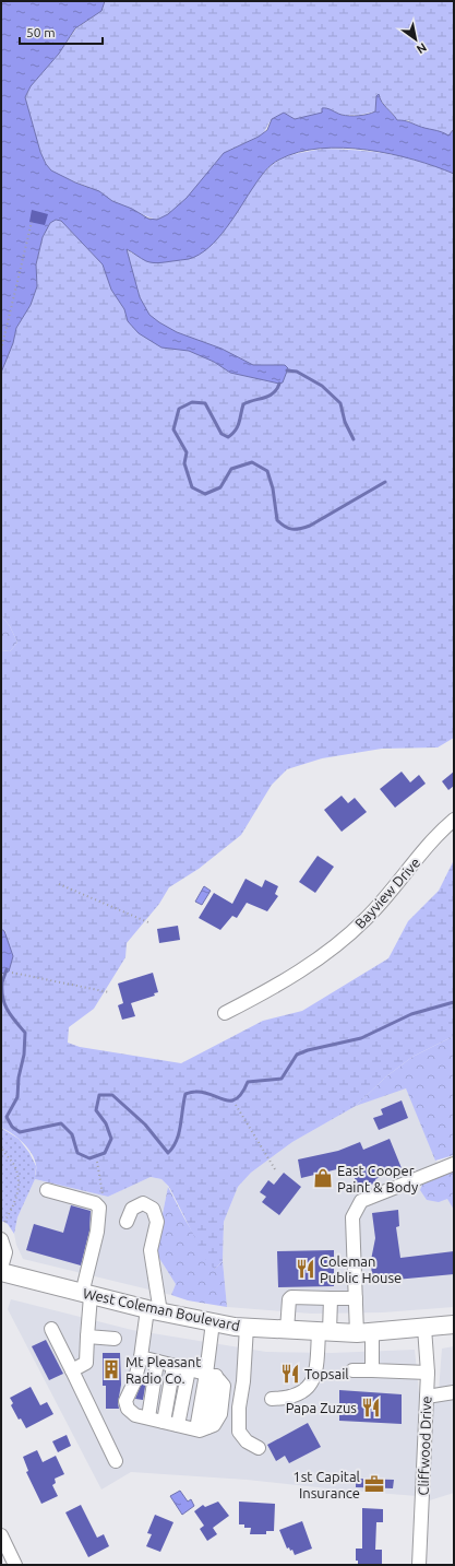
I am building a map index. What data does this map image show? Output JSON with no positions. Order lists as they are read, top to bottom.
{
  "streets": {
    "main road": ["West Coleman Boulevard"],
    "street": ["Bayview Drive", "Cliffwood Drive"]
  },
  "crossings": [
    ["West Coleman Boulevard", "Cliffwood Drive"]
  ],
  "places": {
    "shop": ["East Cooper Paint & Body"],
    "restaurant": ["Coleman Public House", "Topsail", "Papa Zuzus"],
    "building": ["Mt Pleasant Radio Co."],
    "office": ["1st Capital Insurance"]
  },
  "scale_bar": "50 m",
  "north": "bottom right"
}
